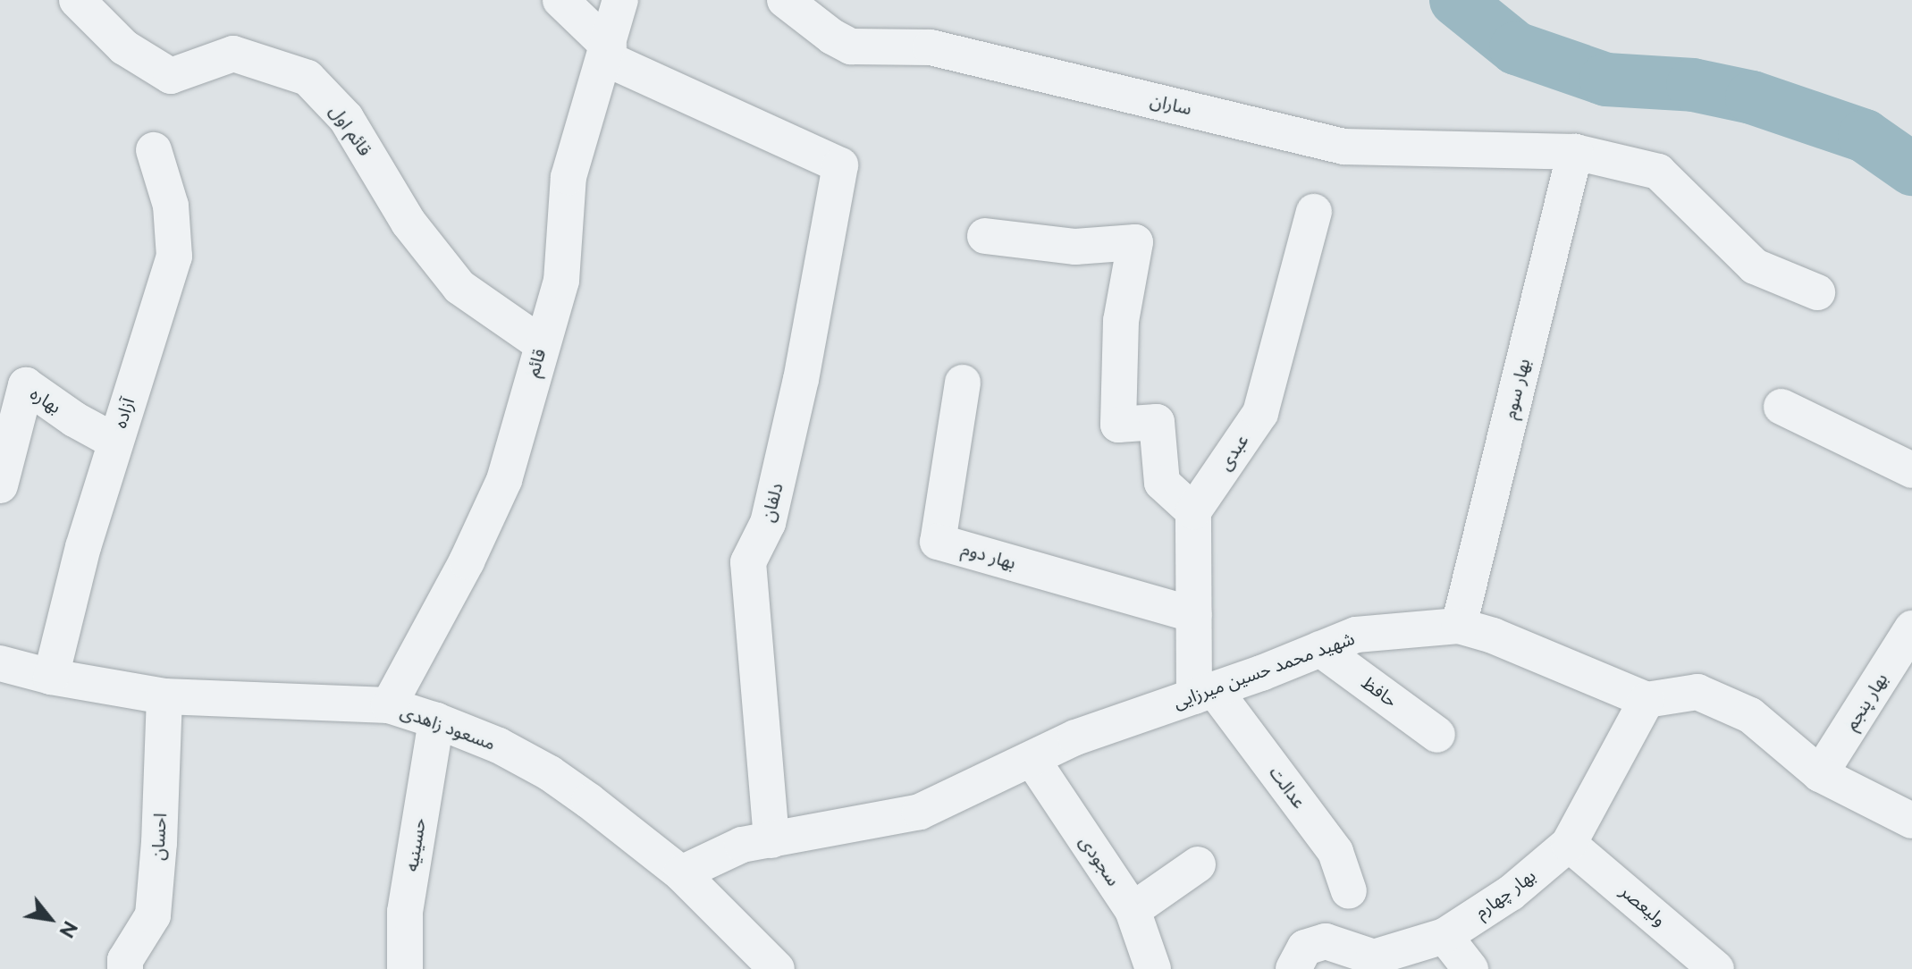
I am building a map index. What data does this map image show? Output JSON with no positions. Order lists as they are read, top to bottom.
{
  "streets": {
    "street": [
      "ساران",
      "قائم اول",
      "قائم",
      "بهار سوم",
      "بهاره",
      "آزاده",
      "عبدی",
      "دلفان",
      "بهار دوم",
      "شهید محمد حسین میرزایی",
      "حافظ",
      "بهار پنجم",
      "مسعود زاهدی",
      "عدالت",
      "احسان",
      "حسینیه",
      "سجودی",
      "بهار چهارم",
      "ولیعصر"
    ]
  },
  "crossings": [
    ["ساران", "بهار سوم"],
    ["قائم اول", "قائم"],
    ["قائم", "دلفان"],
    ["قائم", "مسعود زاهدی"],
    ["بهار سوم", "شهید محمد حسین میرزایی"],
    ["بهاره", "آزاده"],
    ["آزاده", "مسعود زاهدی"],
    ["دلفان", "شهید محمد حسین میرزایی"],
    ["شهید محمد حسین میرزایی", "حافظ"],
    ["شهید محمد حسین میرزایی", "مسعود زاهدی"],
    ["شهید محمد حسین میرزایی", "عدالت"],
    ["شهید محمد حسین میرزایی", "سجودی"],
    ["شهید محمد حسین میرزایی", "بهار چهارم"],
    ["مسعود زاهدی", "احسان"],
    ["مسعود زاهدی", "حسینیه"],
    ["بهار چهارم", "ولیعصر"]
  ],
  "north": "bottom right"
}
